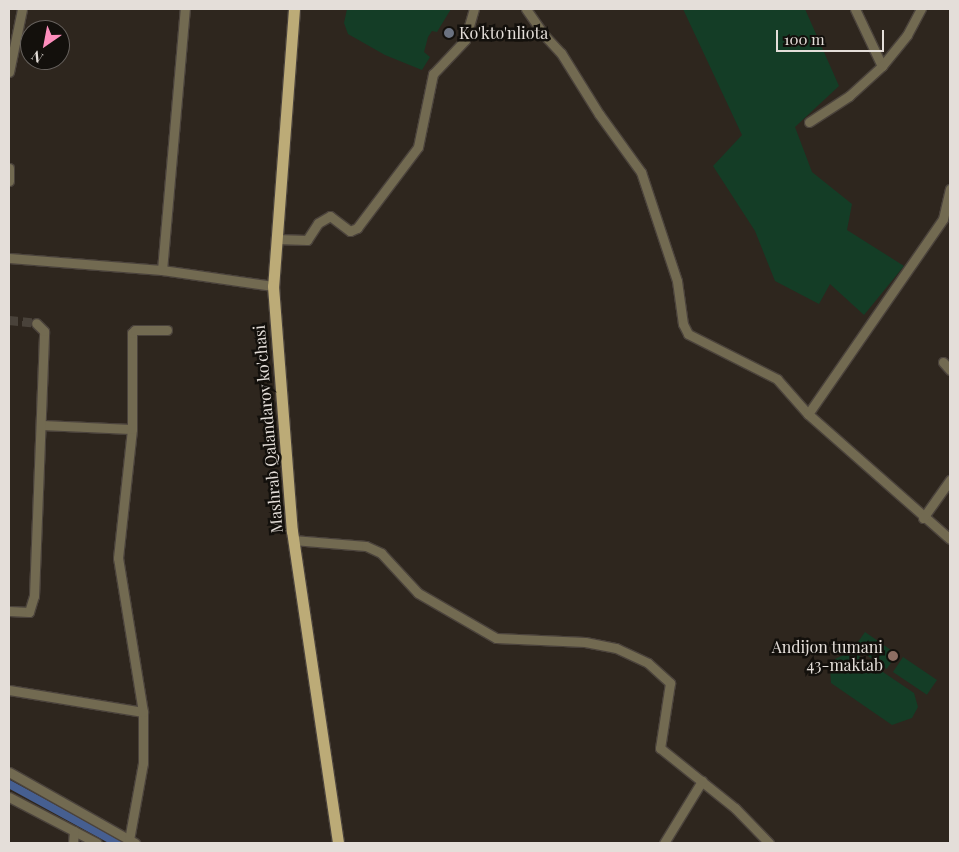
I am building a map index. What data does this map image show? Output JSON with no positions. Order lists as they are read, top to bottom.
{
  "streets": {
    "main road": ["Mashrab Qalandarov ko'chasi"]
  },
  "places": ["Ko'kto'nliota", "Andijon tumani 43-maktab"],
  "scale_bar": "100 m",
  "north": "bottom left"
}
